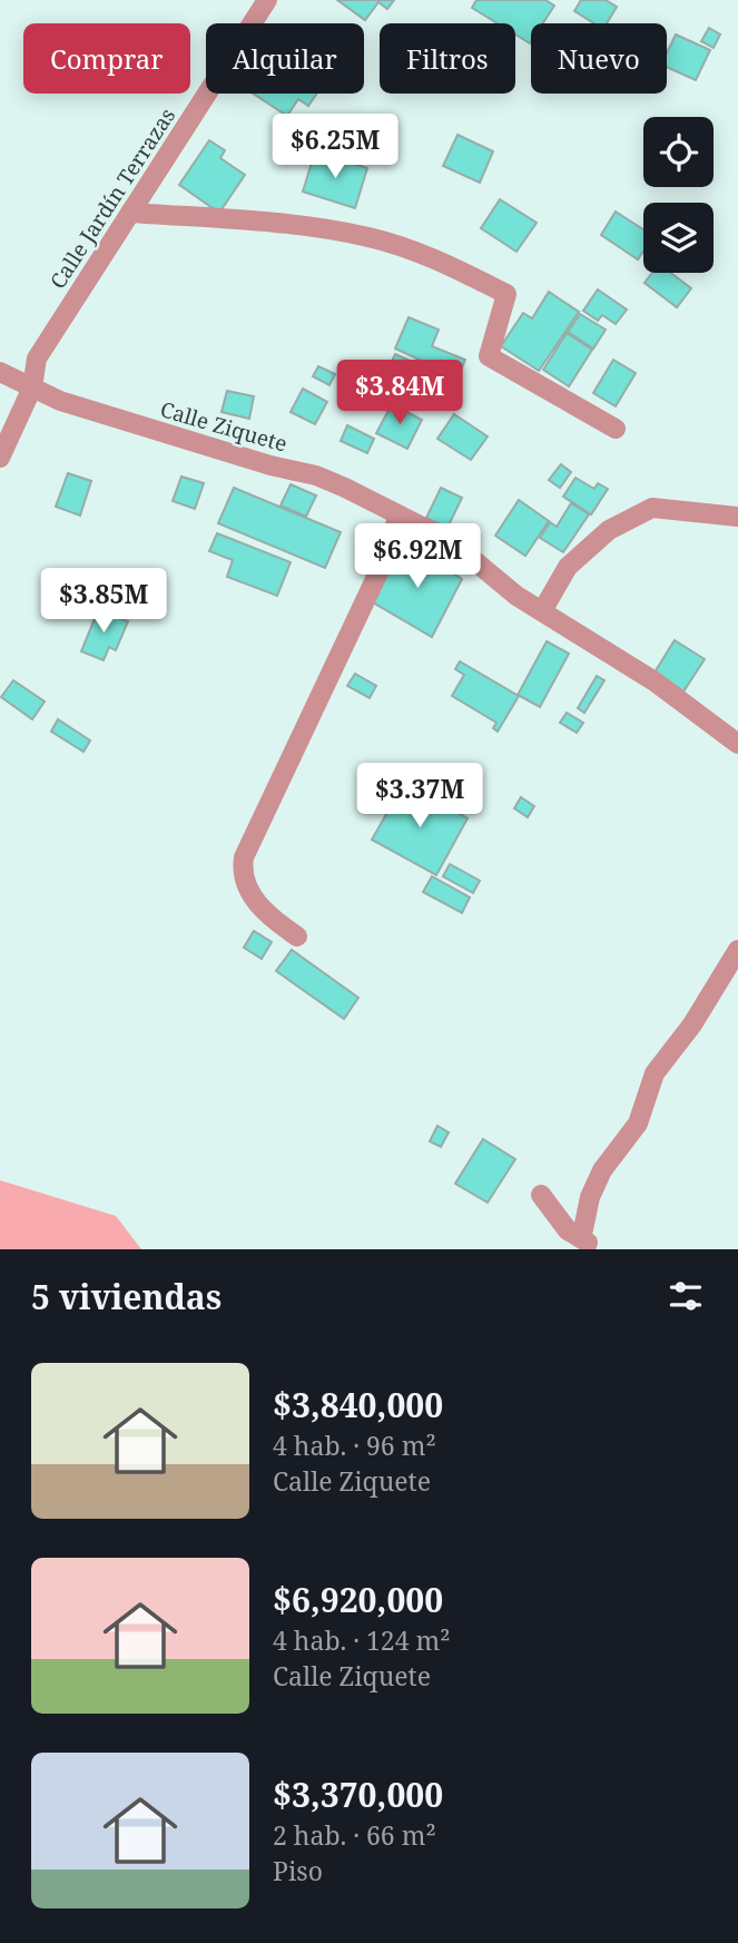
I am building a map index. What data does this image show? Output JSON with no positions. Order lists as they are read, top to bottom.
{
  "streets": {
    "street": ["Calle Jardín Terrazas", "Calle Ziquete"]
  },
  "crossings": [
    ["Calle Jardín Terrazas", "Calle Ziquete"]
  ],
  "page": {
    "chip": [
      "Comprar",
      "Alquilar",
      "Filtros",
      "Nuevo"
    ],
    "price": [
      "$6.25M",
      "$3.84M",
      "$6.92M",
      "$3.85M",
      "$3.37M"
    ],
    "heading": "5 viviendas",
    "list": [
      {
        "name": "$3,840,000",
        "note": "4 hab. · 96 m² · Calle Ziquete"
      },
      {
        "name": "$6,920,000",
        "note": "4 hab. · 124 m² · Calle Ziquete"
      },
      {
        "name": "$3,370,000",
        "note": "2 hab. · 66 m² · Piso"
      }
    ]
  }
}
